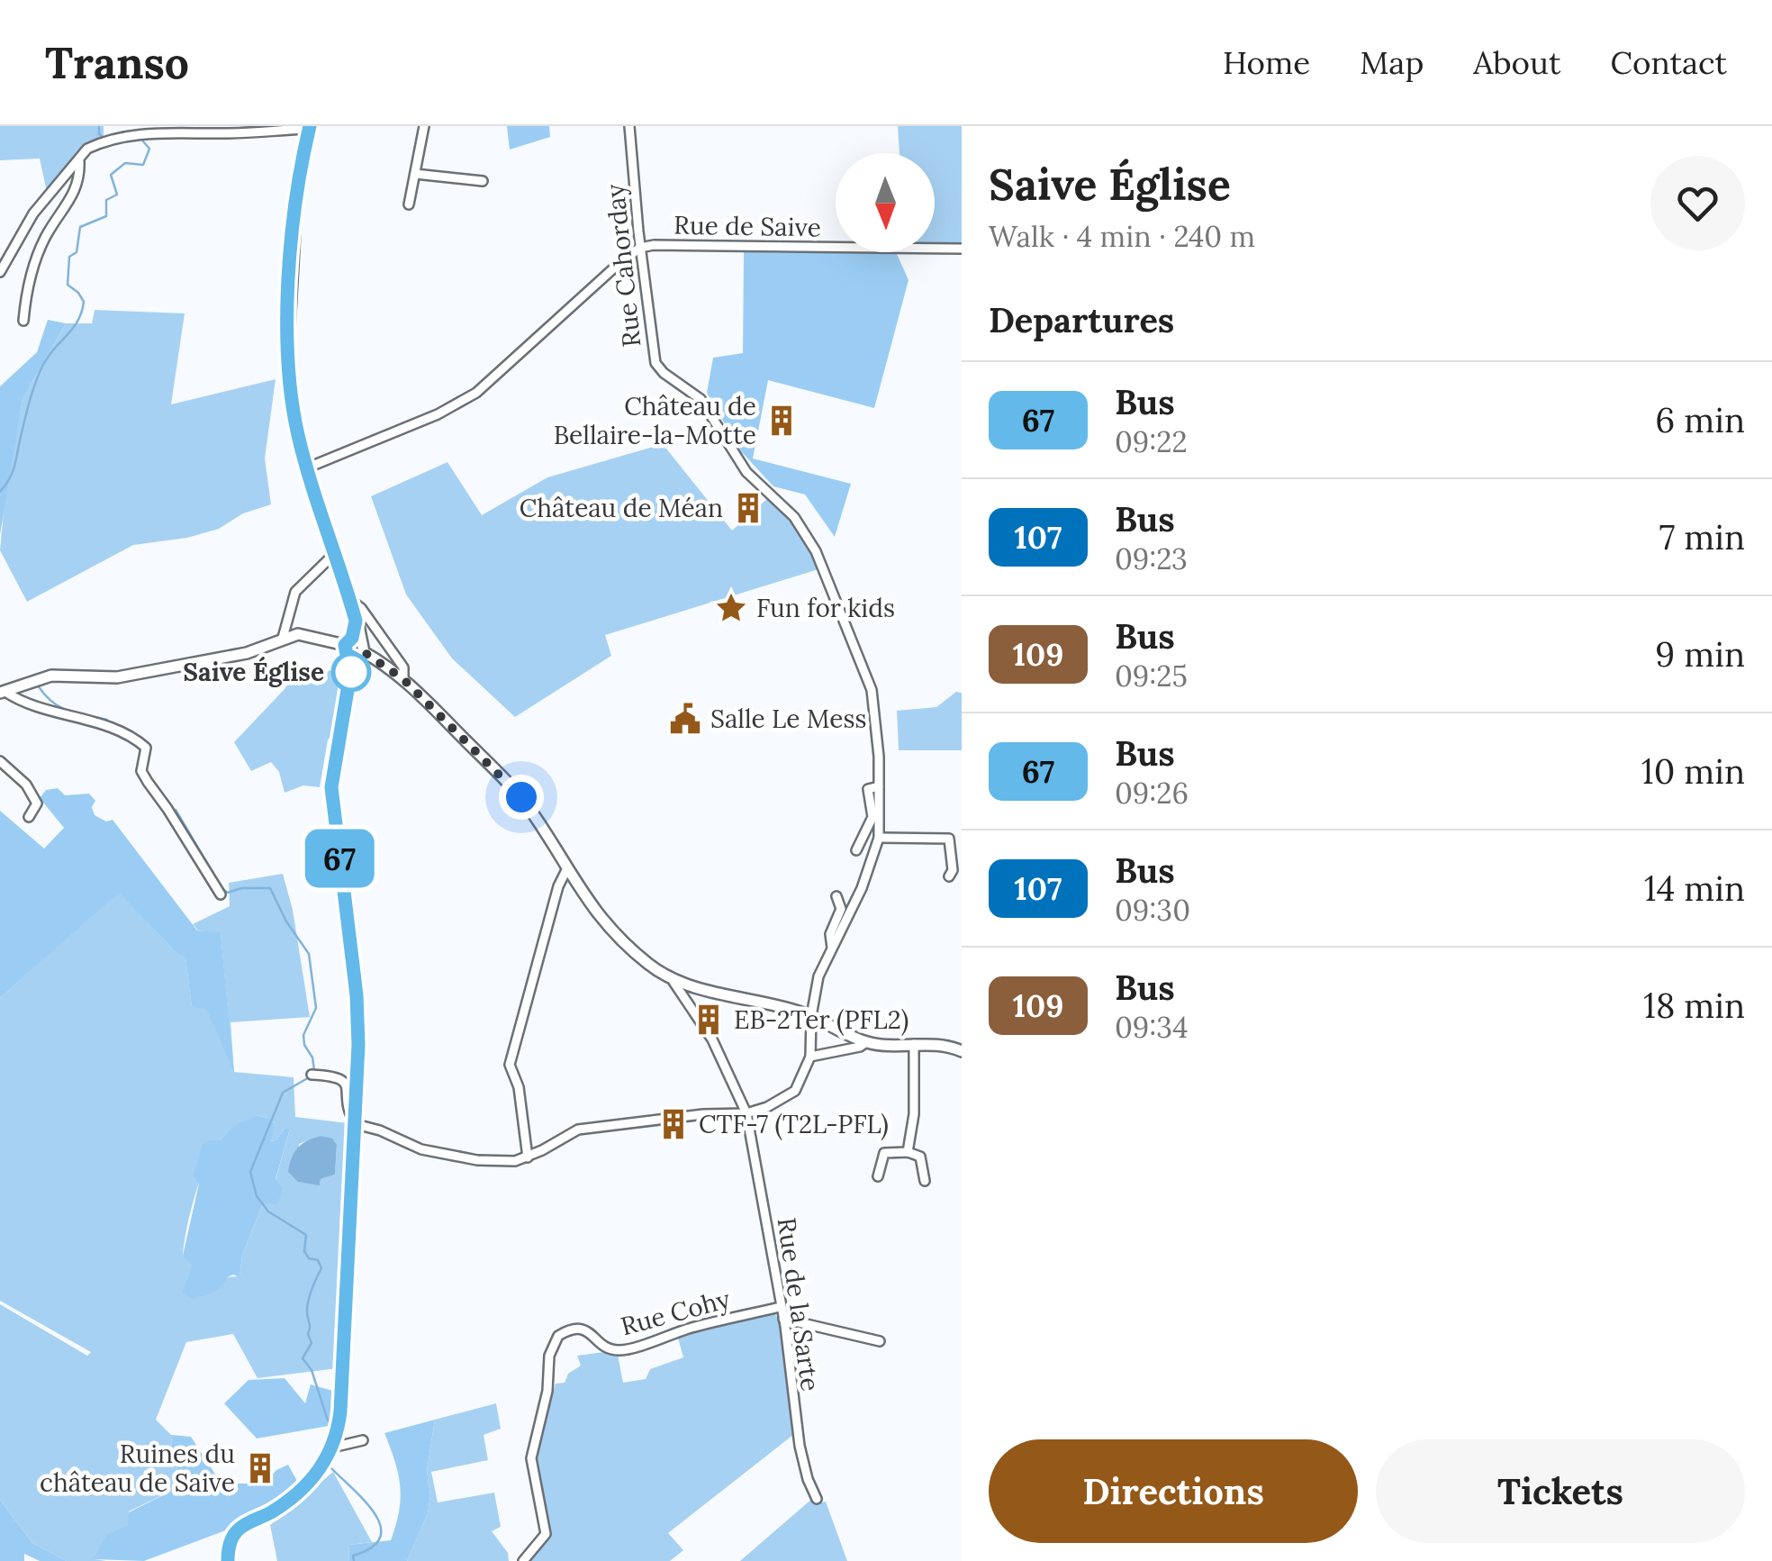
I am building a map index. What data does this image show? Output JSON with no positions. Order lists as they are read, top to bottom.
{
  "streets": {
    "street": [
      "Rue de Saive",
      "Rue Cahorday",
      "Rue de la Sarte",
      "Rue Cohy"
    ]
  },
  "crossings": [
    ["Rue de Saive", "Rue Cahorday"],
    ["Rue de la Sarte", "Rue Cohy"]
  ],
  "places": {
    "building": [
      "Château de Bellaire-la-Motte",
      "Château de Méan",
      "EB-2Ter (PFL2)",
      "CTF-7 (T2L-PFL)",
      "Ruines du château de Saive"
    ],
    "place": ["Fun for kids"],
    "other": ["Saive Église"],
    "public building": ["Salle Le Mess"]
  },
  "lines": ["bus line 67"],
  "north": "bottom",
  "page": {
    "header": "Transo",
    "nav": [
      "Home",
      "Map",
      "About",
      "Contact"
    ],
    "on_map": "67",
    "heading": [
      ["Saive Église", "Walk · 4 min · 240 m"],
      "Departures"
    ],
    "list": [
      {
        "mark": "67",
        "name": "Bus",
        "note": "09:22",
        "value": "6 min"
      },
      {
        "mark": "107",
        "name": "Bus",
        "note": "09:23",
        "value": "7 min"
      },
      {
        "mark": "109",
        "name": "Bus",
        "note": "09:25",
        "value": "9 min"
      },
      {
        "mark": "67",
        "name": "Bus",
        "note": "09:26",
        "value": "10 min"
      },
      {
        "mark": "107",
        "name": "Bus",
        "note": "09:30",
        "value": "14 min"
      },
      {
        "mark": "109",
        "name": "Bus",
        "note": "09:34",
        "value": "18 min"
      }
    ],
    "buttons": ["Directions", "Tickets"]
  }
}
